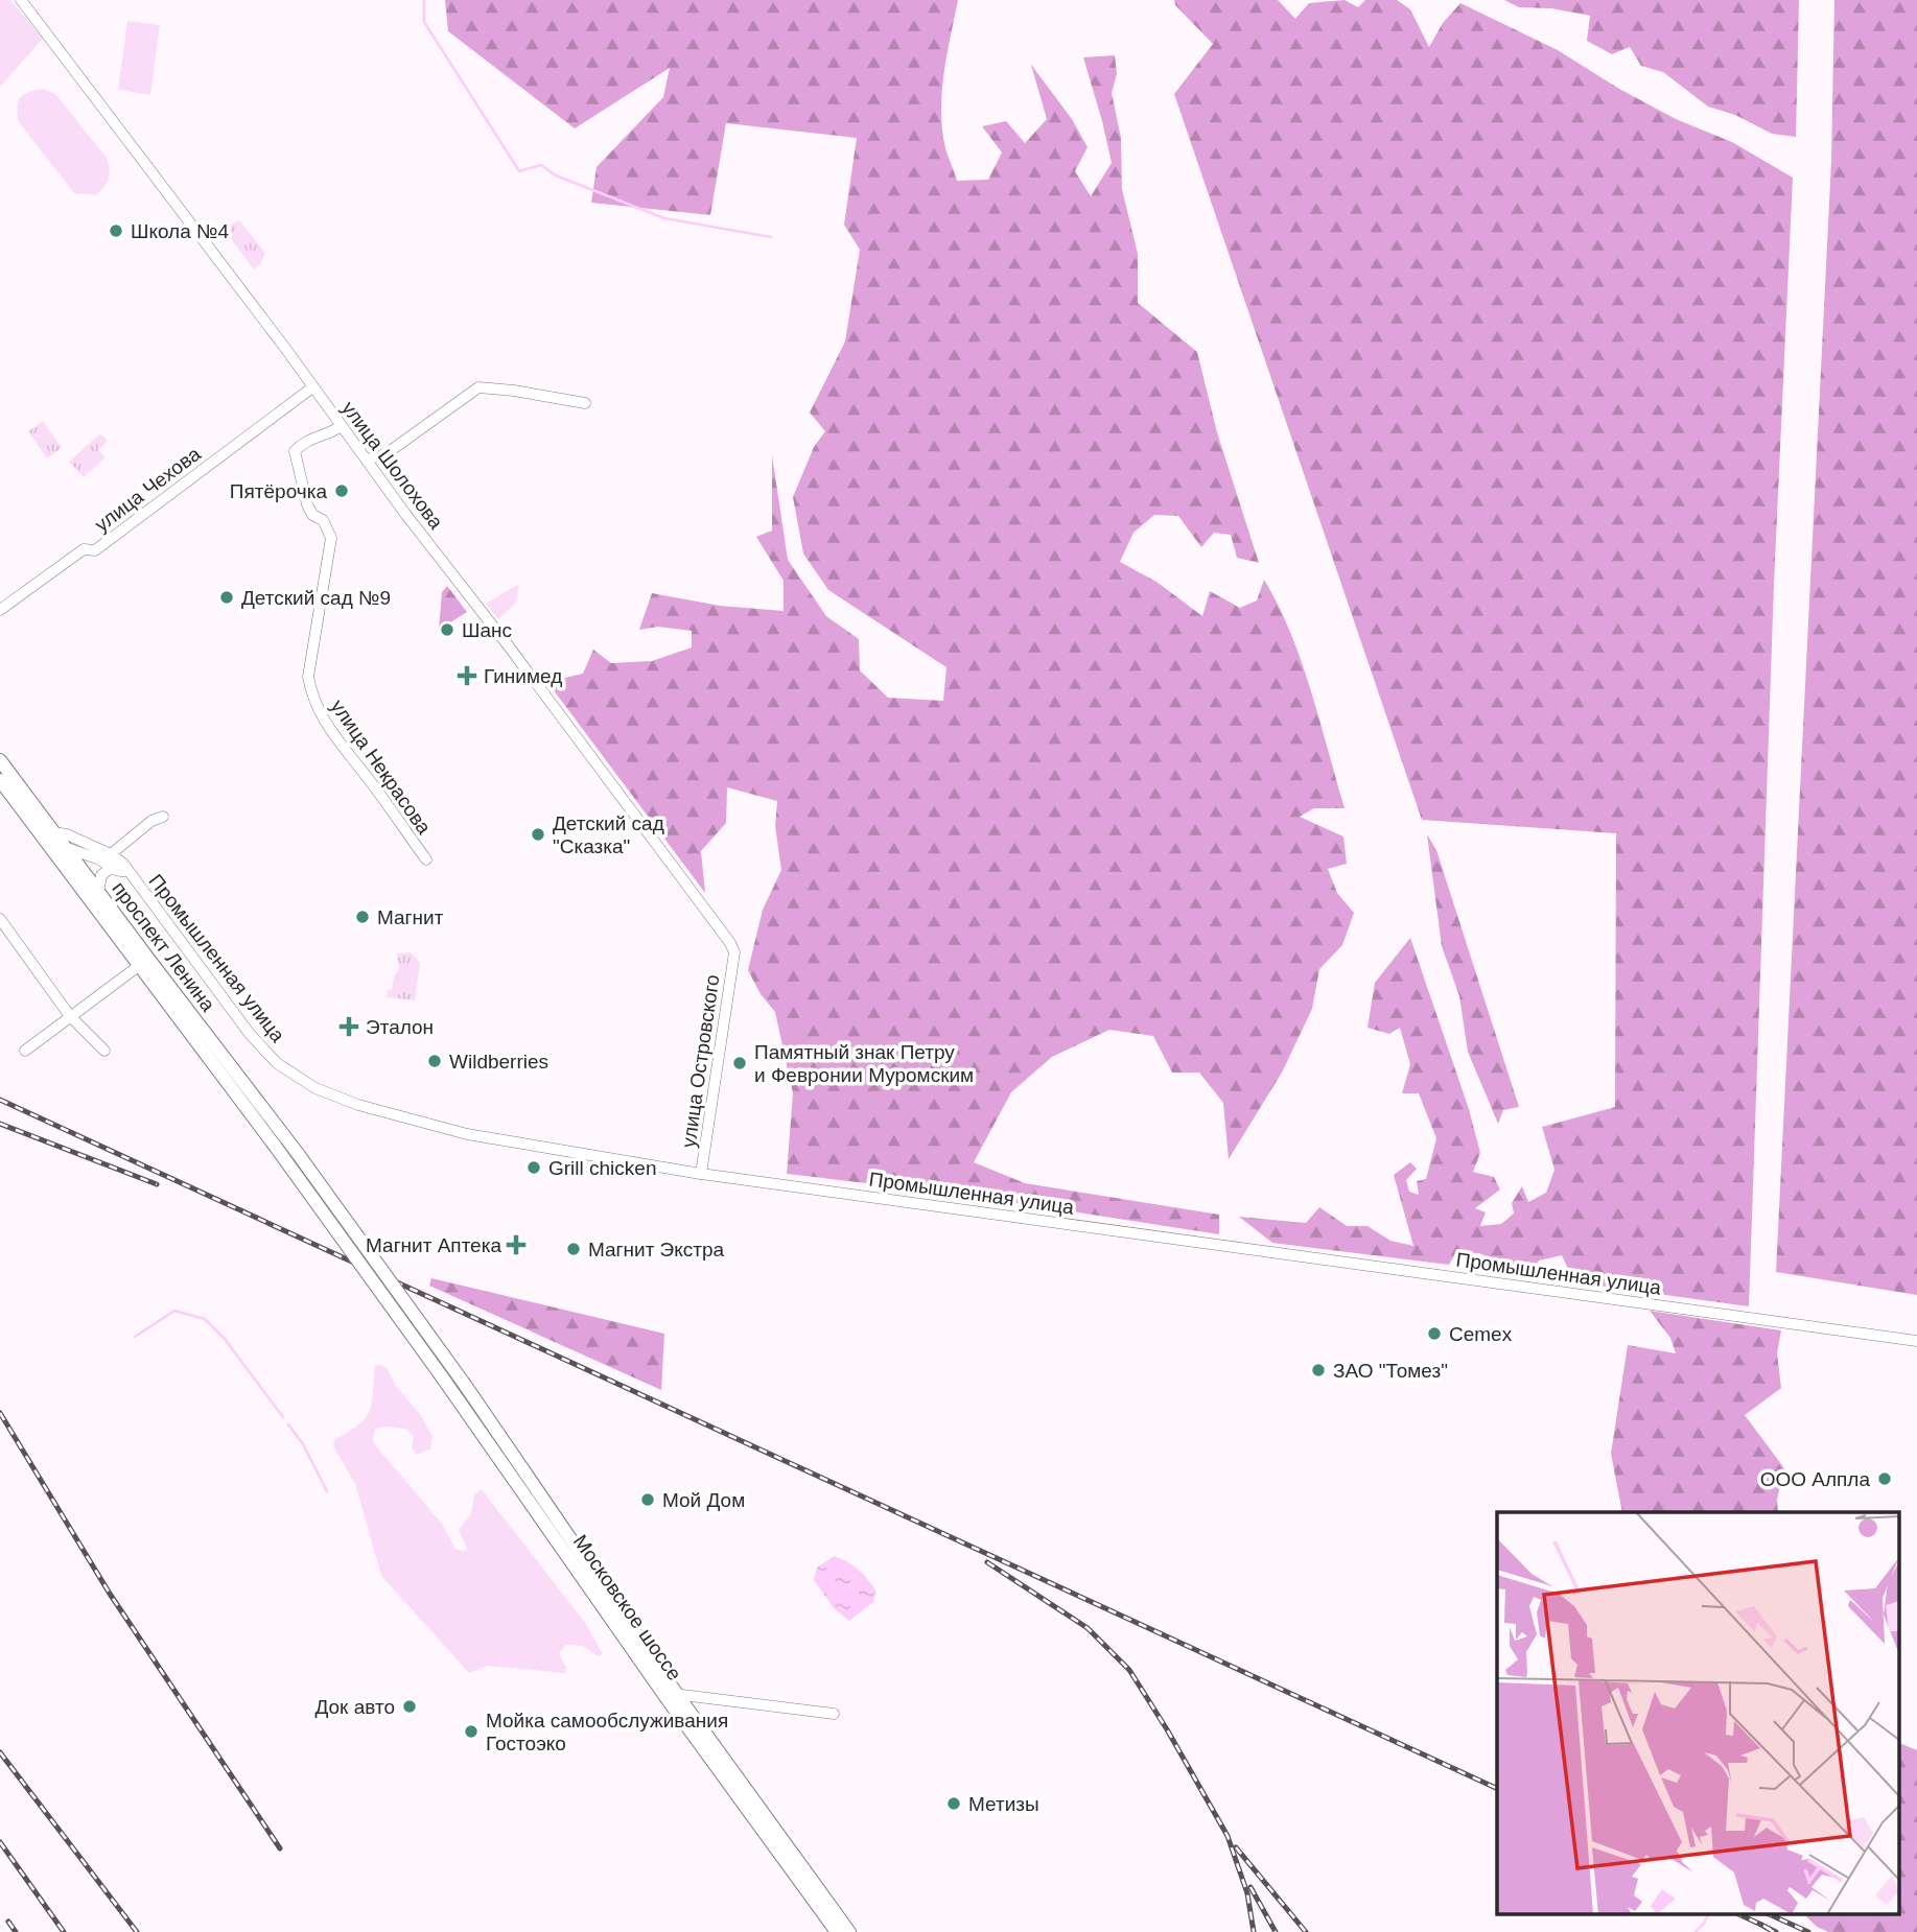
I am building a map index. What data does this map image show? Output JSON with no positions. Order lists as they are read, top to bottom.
{
  "streets": {
    "main road": ["проспект Ленина", "Московское шоссе"],
    "street": [
      "улица Шолохова",
      "улица Чехова",
      "улица Некрасова",
      "Промышленная улица",
      "улица Островского"
    ]
  },
  "crossings": [
    ["улица Шолохова", "улица Чехова"],
    ["улица Шолохова", "улица Некрасова"],
    ["улица Шолохова", "улица Островского"],
    ["проспект Ленина", "Промышленная улица"],
    ["проспект Ленина", "Московское шоссе"],
    ["Промышленная улица", "улица Островского"]
  ],
  "places": {
    "other": [
      "Школа №4",
      "Пятёрочка",
      "Детский сад №9",
      "Шанс",
      "Детский сад \"Сказка\"",
      "Магнит",
      "Wildberries",
      "Памятный знак Петру и Февронии Муромским",
      "Grill chicken",
      "Магнит Экстра",
      "Cemex",
      "ЗАО \"Томез\"",
      "ООО Алпла",
      "Мой Дом",
      "Док авто",
      "Мойка самообслуживания Гостоэко",
      "Метизы"
    ],
    "health": ["Гинимед", "Эталон", "Магнит Аптека"]
  }
}
